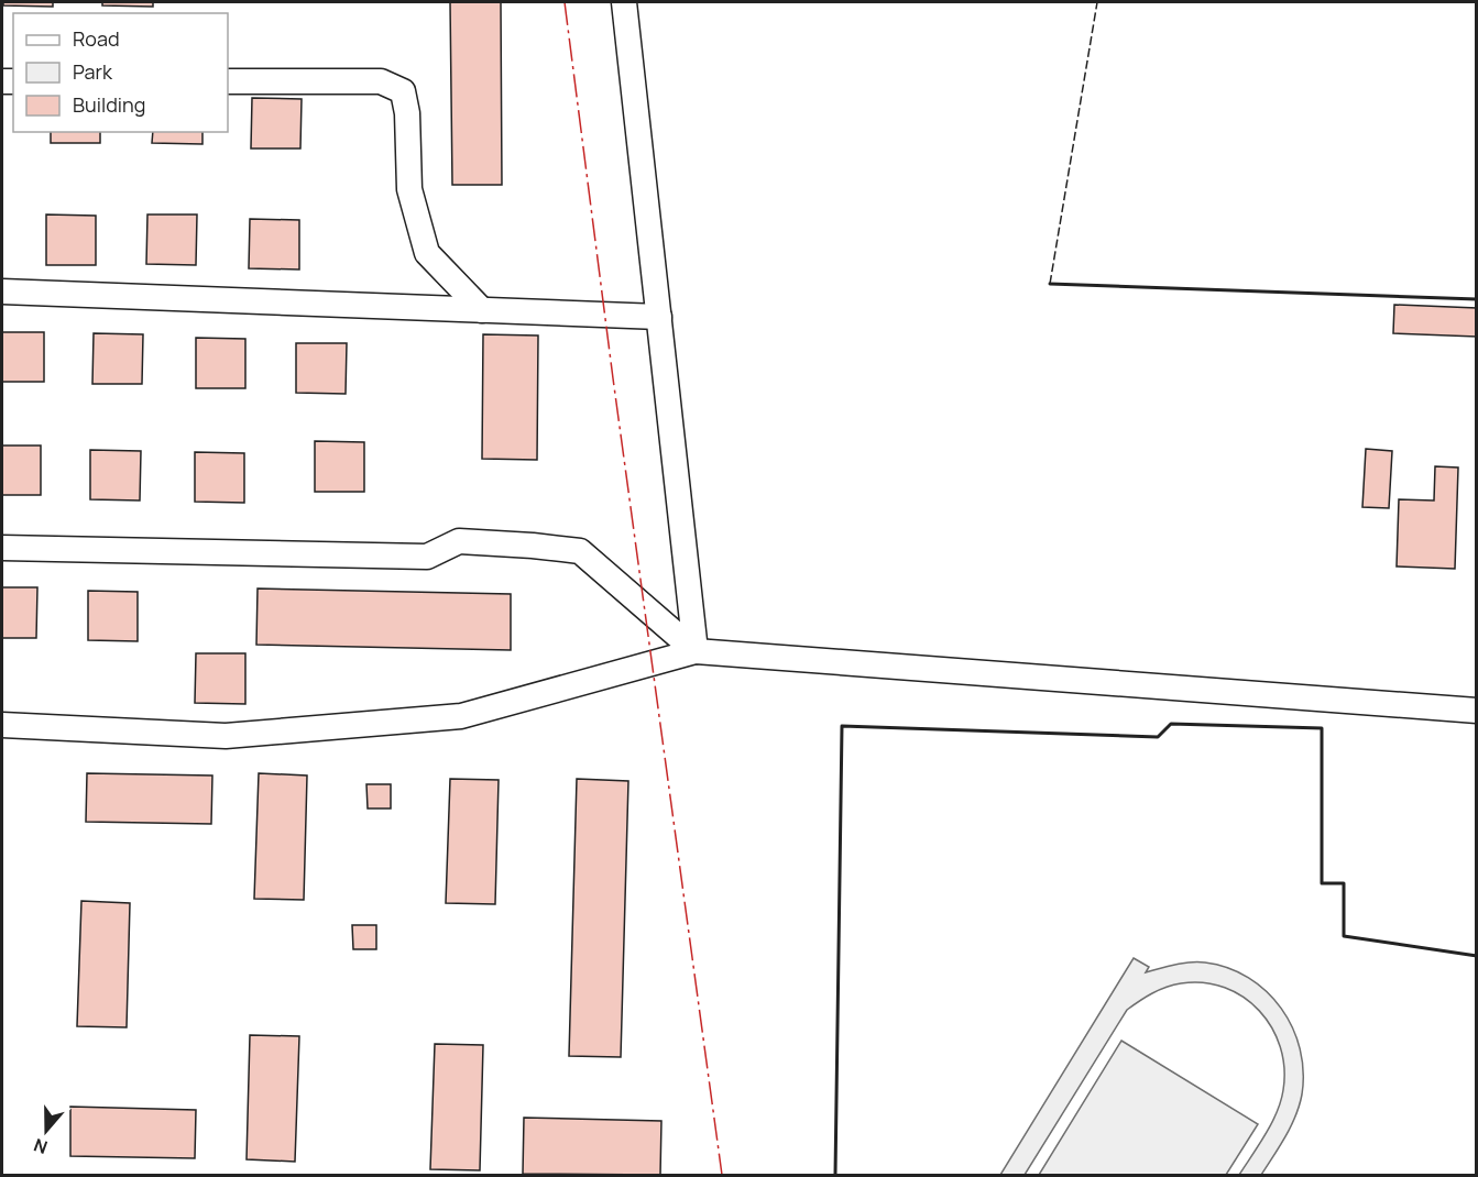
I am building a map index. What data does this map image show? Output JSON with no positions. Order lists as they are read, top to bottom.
{
  "legend": ["Road", "Park", "Building"],
  "north": "bottom"
}
